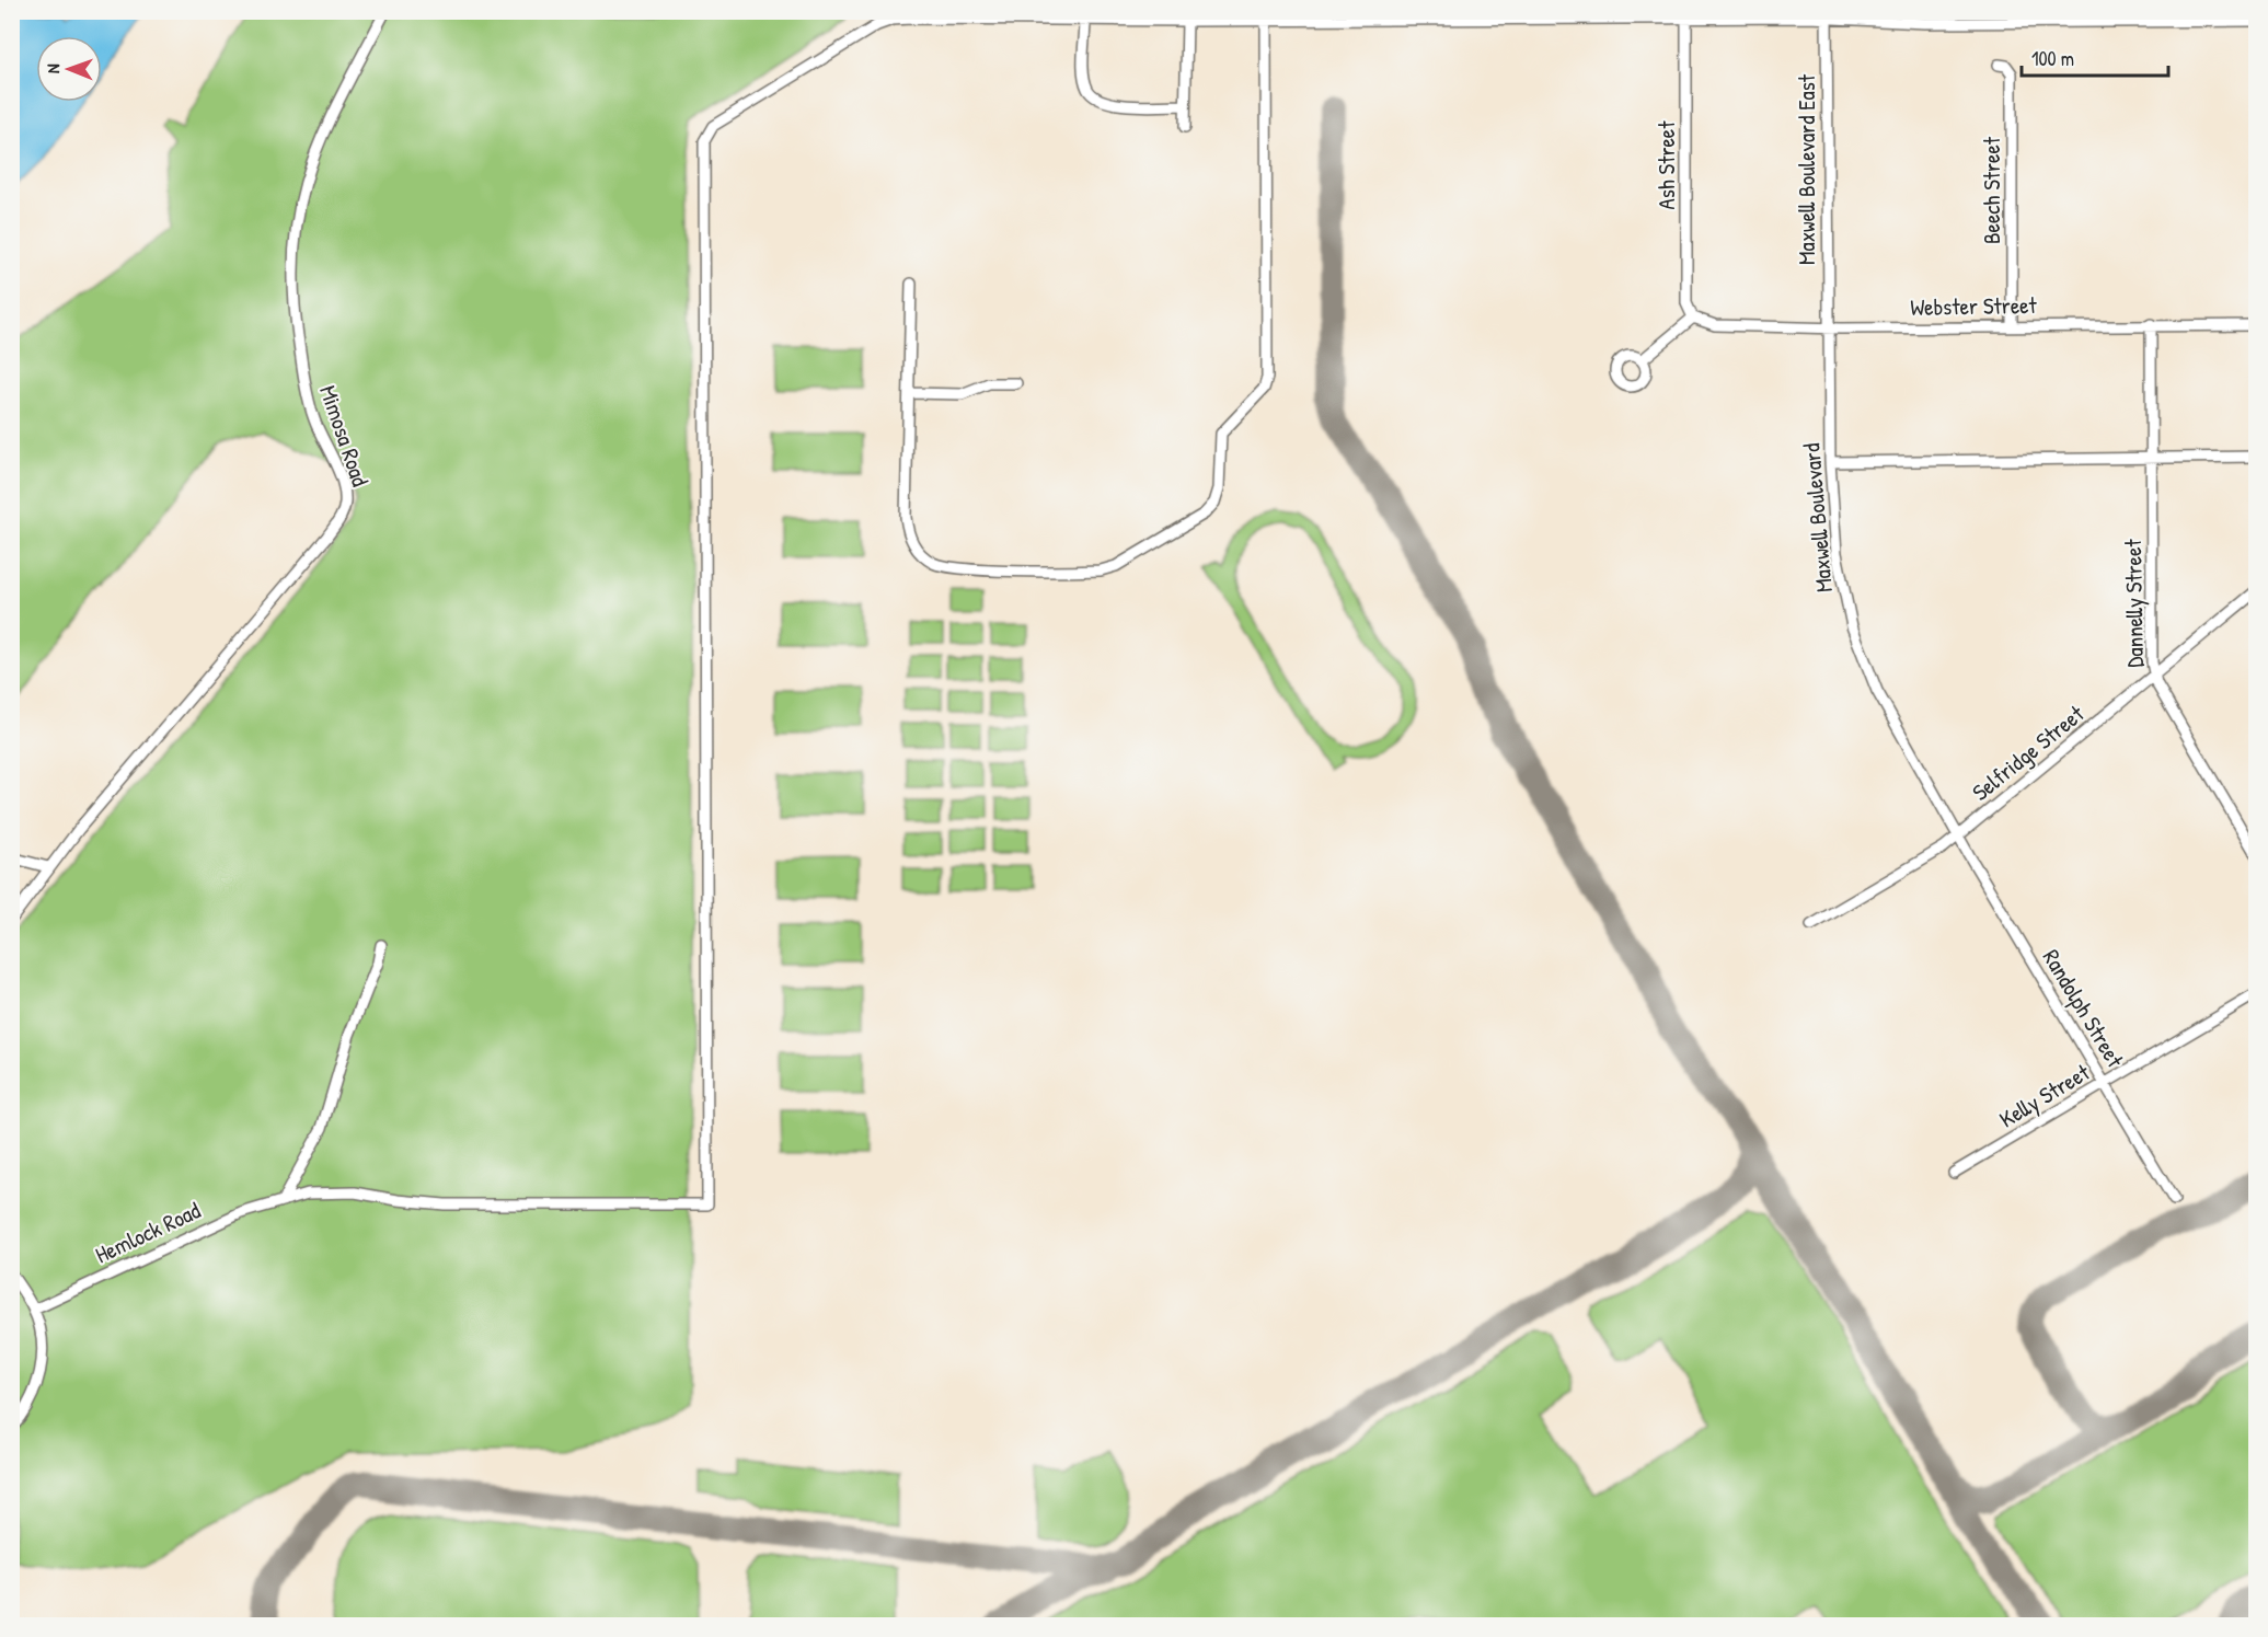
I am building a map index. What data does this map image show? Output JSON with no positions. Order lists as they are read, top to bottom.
{
  "streets": {
    "street": [
      "Ash Street",
      "Maxwell Boulevard East",
      "Beech Street",
      "Webster Street",
      "Mimosa Road",
      "Maxwell Boulevard",
      "Dannelly Street",
      "Selfridge Street",
      "Randolph Street",
      "Kelly Street",
      "Hemlock Road"
    ]
  },
  "crossings": [
    ["Ash Street", "Webster Street"],
    ["Maxwell Boulevard East", "Webster Street"],
    ["Maxwell Boulevard East", "Maxwell Boulevard"],
    ["Beech Street", "Webster Street"],
    ["Webster Street", "Maxwell Boulevard"],
    ["Webster Street", "Dannelly Street"],
    ["Maxwell Boulevard", "Selfridge Street"],
    ["Maxwell Boulevard", "Randolph Street"],
    ["Dannelly Street", "Selfridge Street"],
    ["Selfridge Street", "Randolph Street"],
    ["Randolph Street", "Kelly Street"]
  ],
  "scale_bar": "100 m",
  "north": "left"
}
